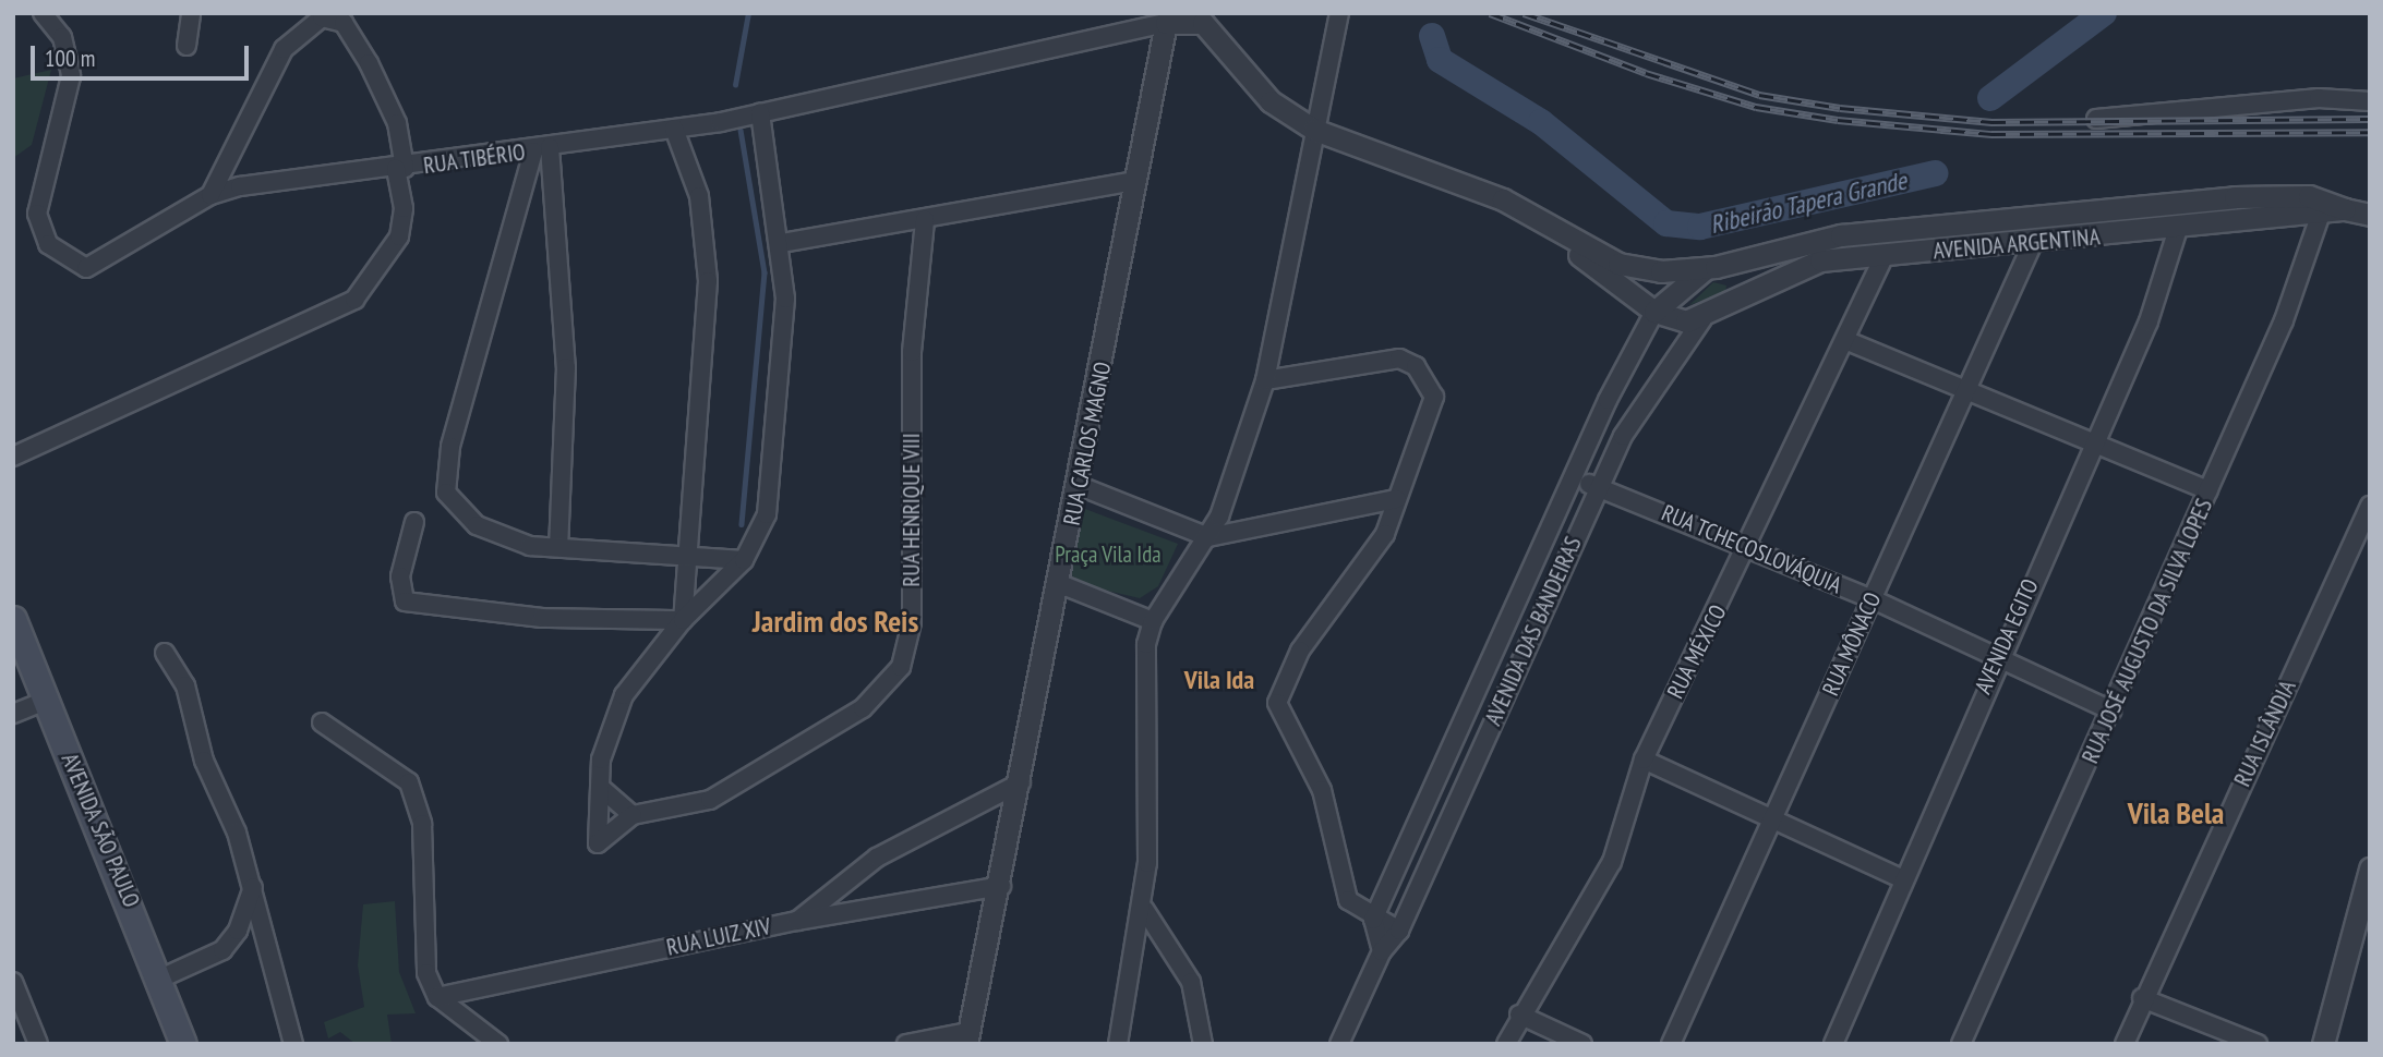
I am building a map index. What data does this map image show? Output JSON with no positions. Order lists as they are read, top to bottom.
{
  "streets": {
    "main road": ["AVENIDA SÃO PAULO"],
    "street": [
      "RUA TIBÉRIO",
      "AVENIDA ARGENTINA",
      "RUA CARLOS MAGNO",
      "RUA HENRIQUE VIII",
      "RUA TCHECOSLOVÁQUIA",
      "AVENIDA DAS BANDEIRAS",
      "RUA JOSÉ AUGUSTO DA SILVA LOPES",
      "AVENIDA EGITO",
      "RUA MÔNACO",
      "RUA MÉXICO",
      "RUA ISLÂNDIA",
      "RUA LUIZ XIV"
    ]
  },
  "crossings": [
    ["RUA TIBÉRIO", "RUA CARLOS MAGNO"],
    ["AVENIDA ARGENTINA", "AVENIDA DAS BANDEIRAS"],
    ["AVENIDA ARGENTINA", "RUA JOSÉ AUGUSTO DA SILVA LOPES"],
    ["AVENIDA ARGENTINA", "AVENIDA EGITO"],
    ["AVENIDA ARGENTINA", "RUA MÔNACO"],
    ["AVENIDA ARGENTINA", "RUA MÉXICO"],
    ["RUA CARLOS MAGNO", "RUA LUIZ XIV"],
    ["RUA TCHECOSLOVÁQUIA", "AVENIDA DAS BANDEIRAS"],
    ["RUA TCHECOSLOVÁQUIA", "RUA JOSÉ AUGUSTO DA SILVA LOPES"],
    ["RUA TCHECOSLOVÁQUIA", "AVENIDA EGITO"],
    ["RUA TCHECOSLOVÁQUIA", "RUA MÔNACO"],
    ["RUA TCHECOSLOVÁQUIA", "RUA MÉXICO"]
  ],
  "districts": ["Jardim dos Reis", "Vila Ida", "Vila Bela"],
  "water": ["Ribeirão Tapera Grande"],
  "parks": ["Praça Vila Ida"],
  "scale_bar": "100 m"
}
